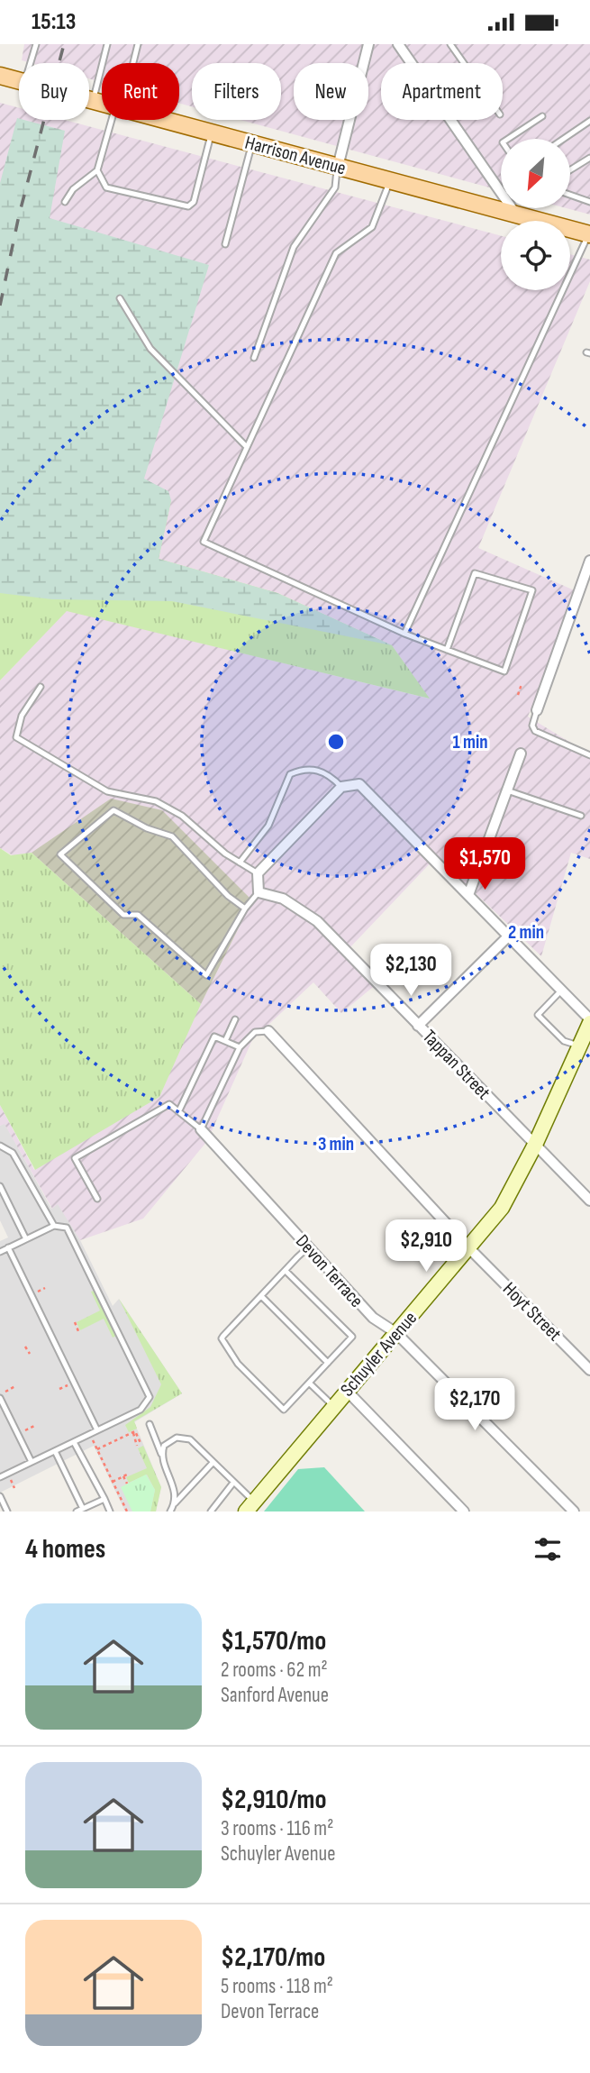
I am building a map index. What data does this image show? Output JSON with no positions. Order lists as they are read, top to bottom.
{
  "streets": {
    "main road": ["Harrison Avenue", "Schuyler Avenue"],
    "street": ["Tappan Street", "Devon Terrace", "Hoyt Street"]
  },
  "crossings": [
    ["Tappan Street", "Schuyler Avenue"],
    ["Devon Terrace", "Schuyler Avenue"],
    ["Hoyt Street", "Schuyler Avenue"]
  ],
  "north": "bottom left",
  "page": {
    "status": "15:13",
    "chip": [
      "Buy",
      "Rent",
      "Filters",
      "New",
      "Apartment"
    ],
    "price": [
      "$1,570",
      "$2,130",
      "$2,910",
      "$2,170"
    ],
    "heading": "4 homes",
    "list": [
      {
        "name": "$1,570/mo",
        "note": "2 rooms · 62 m² · Sanford Avenue"
      },
      {
        "name": "$2,910/mo",
        "note": "3 rooms · 116 m² · Schuyler Avenue"
      },
      {
        "name": "$2,170/mo",
        "note": "5 rooms · 118 m² · Devon Terrace"
      }
    ]
  },
  "rings": ["1 min", "2 min", "3 min"]
}
